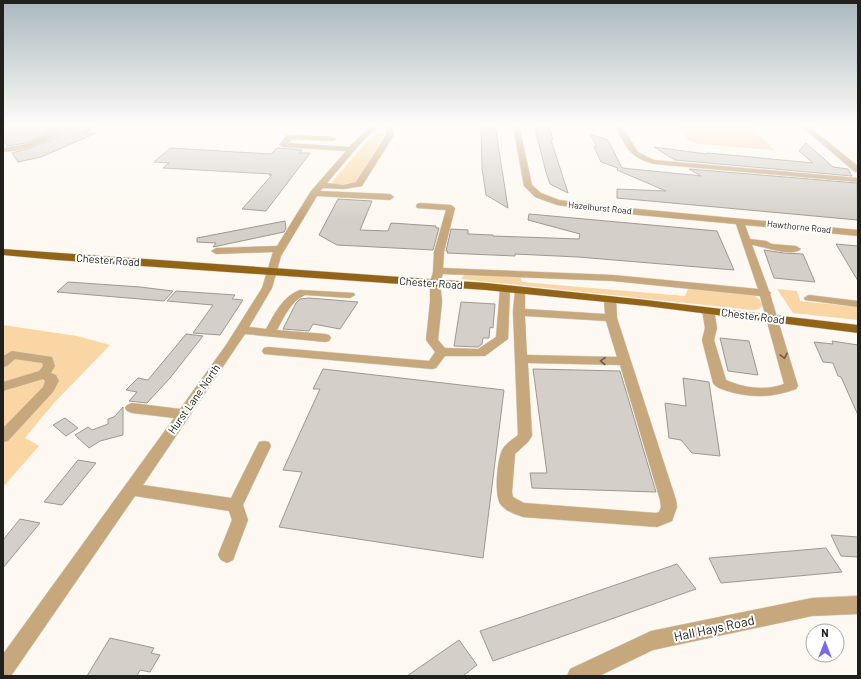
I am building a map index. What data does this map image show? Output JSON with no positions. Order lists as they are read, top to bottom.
{
  "streets": {
    "main road": ["Chester Road"],
    "street": [
      "Hazelhurst Road",
      "Hawthorne Road",
      "Hurst Lane North",
      "Hall Hays Road"
    ]
  },
  "crossings": [
    ["Hazelhurst Road", "Hawthorne Road"],
    ["Chester Road", "Hurst Lane North"]
  ],
  "north": "top"
}
